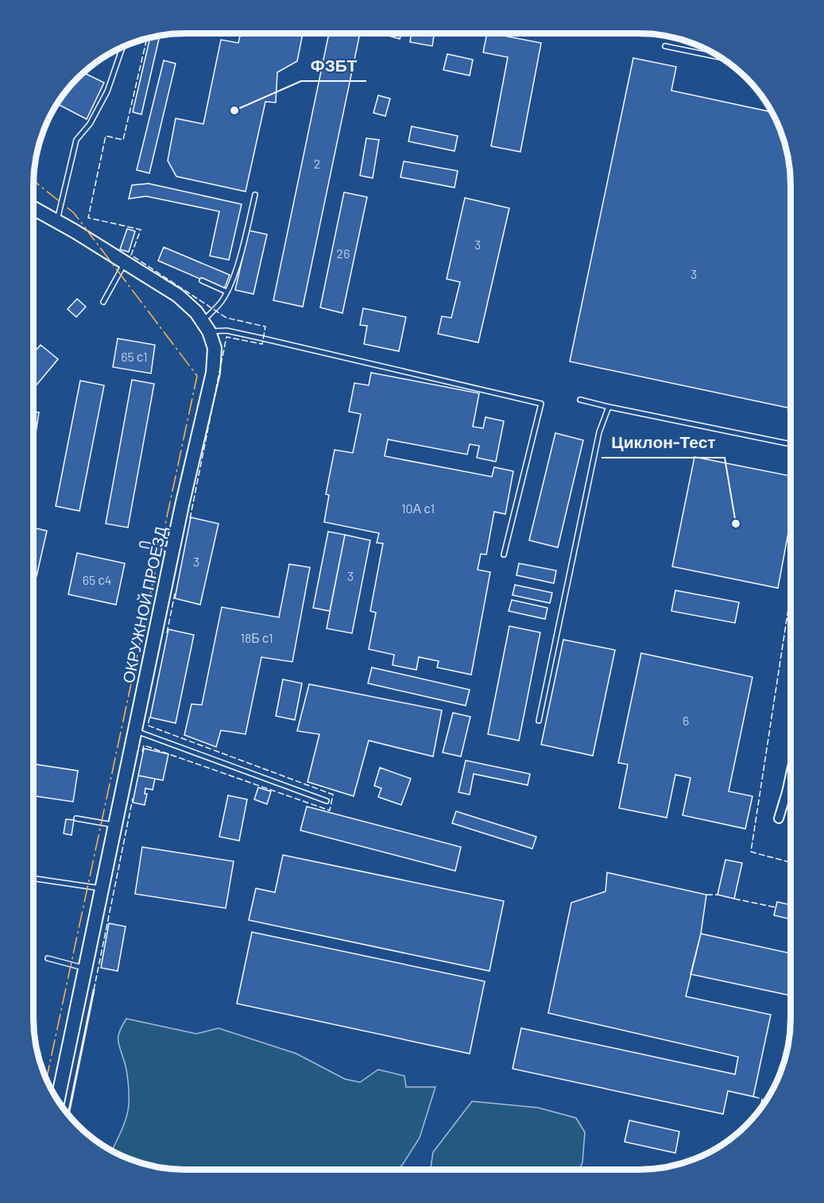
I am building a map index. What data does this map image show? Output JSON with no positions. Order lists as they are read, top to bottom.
{
  "streets": {
    "street": ["ОКРУЖНОЙ ПРОЕЗД"]
  },
  "places": ["ФЗБТ", "Циклон-Тест"],
  "house_numbers": [
    "2",
    "3",
    "26",
    "3",
    "65 с1",
    "10А с1",
    "3",
    "3",
    "65 с4",
    "18Б с1",
    "6"
  ]
}
